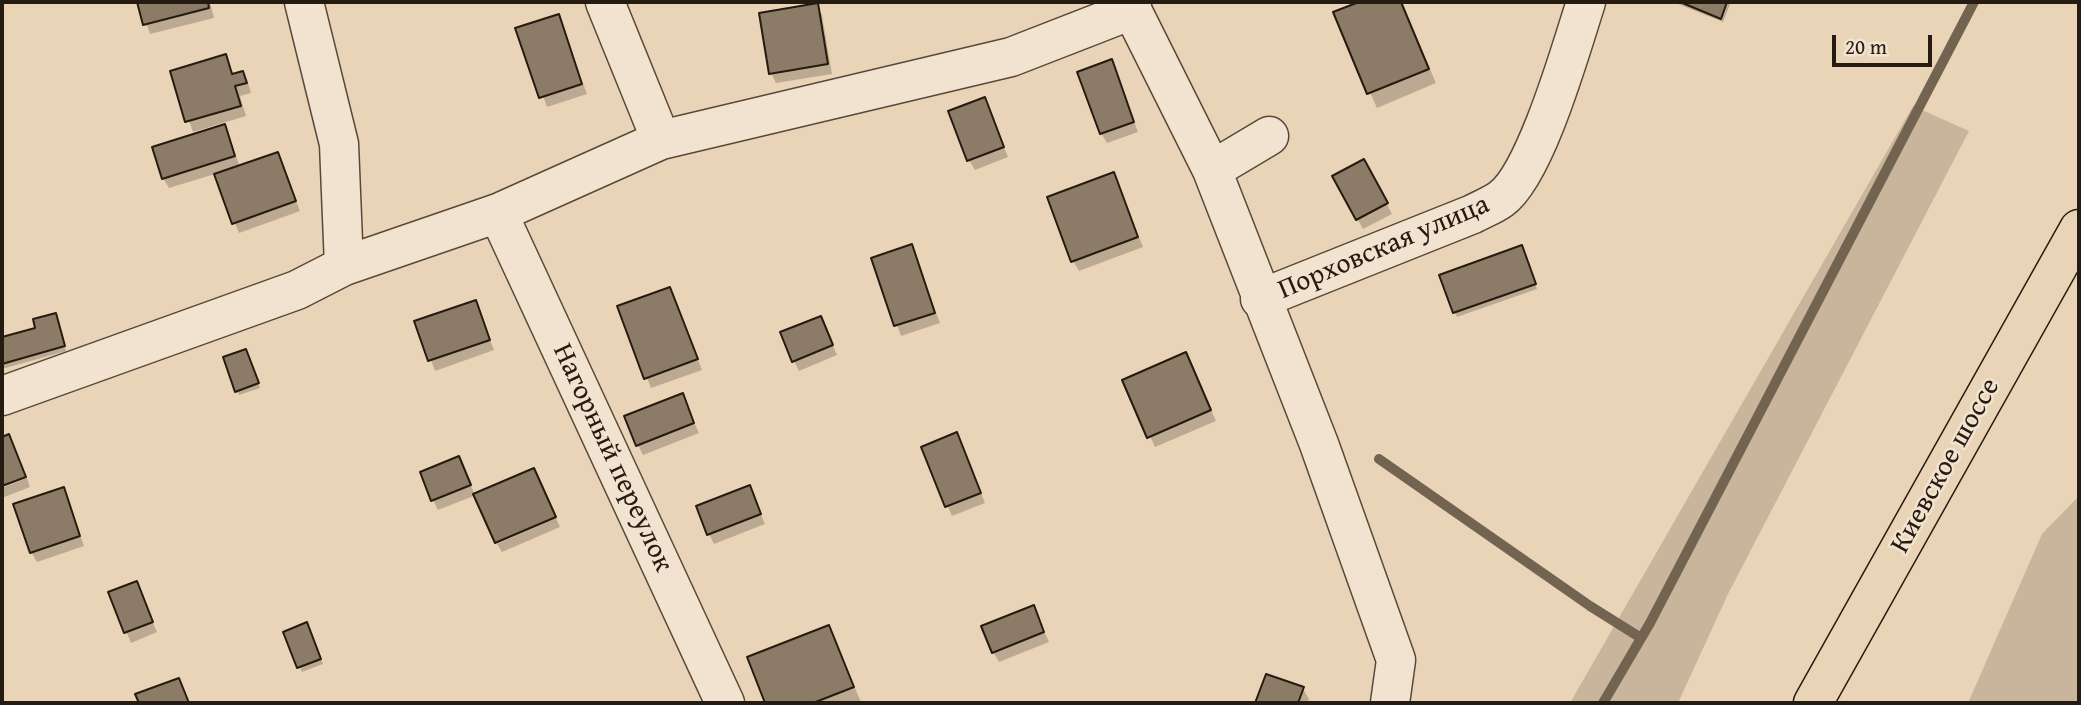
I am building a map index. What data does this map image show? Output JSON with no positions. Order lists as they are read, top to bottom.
{
  "streets": {
    "main road": ["Киевское шоссе"],
    "street": ["Порховская улица", "Нагорный переулок"]
  },
  "scale_bar": "20 m"
}
